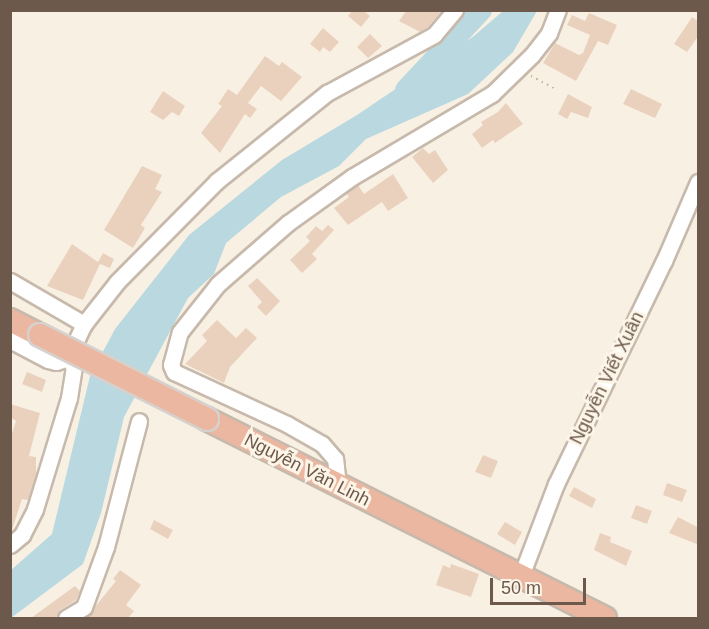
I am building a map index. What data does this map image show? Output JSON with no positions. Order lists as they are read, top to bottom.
{
  "streets": {
    "highway": ["Nguyễn Văn Linh"],
    "street": ["Nguyễn Viết Xuân"]
  },
  "crossings": [
    ["Nguyễn Viết Xuân", "Nguyễn Văn Linh"]
  ],
  "scale_bar": "50 m"
}
